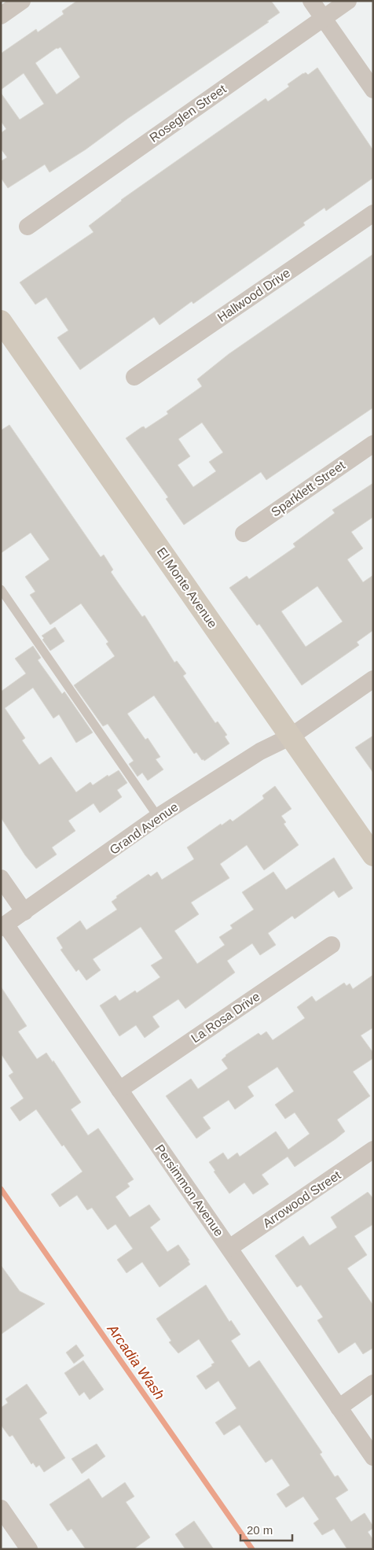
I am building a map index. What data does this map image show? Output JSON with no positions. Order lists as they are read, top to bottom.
{
  "streets": {
    "street": [
      "Roseglen Street",
      "Hallwood Drive",
      "Sparklett Street",
      "El Monte Avenue",
      "Grand Avenue",
      "La Rosa Drive",
      "Persimmon Avenue",
      "Arrowood Street"
    ]
  },
  "crossings": [
    ["El Monte Avenue", "Grand Avenue"],
    ["Grand Avenue", "Persimmon Avenue"],
    ["La Rosa Drive", "Persimmon Avenue"],
    ["Persimmon Avenue", "Arrowood Street"]
  ],
  "water": ["Arcadia Wash"],
  "scale_bar": "20 m"
}
